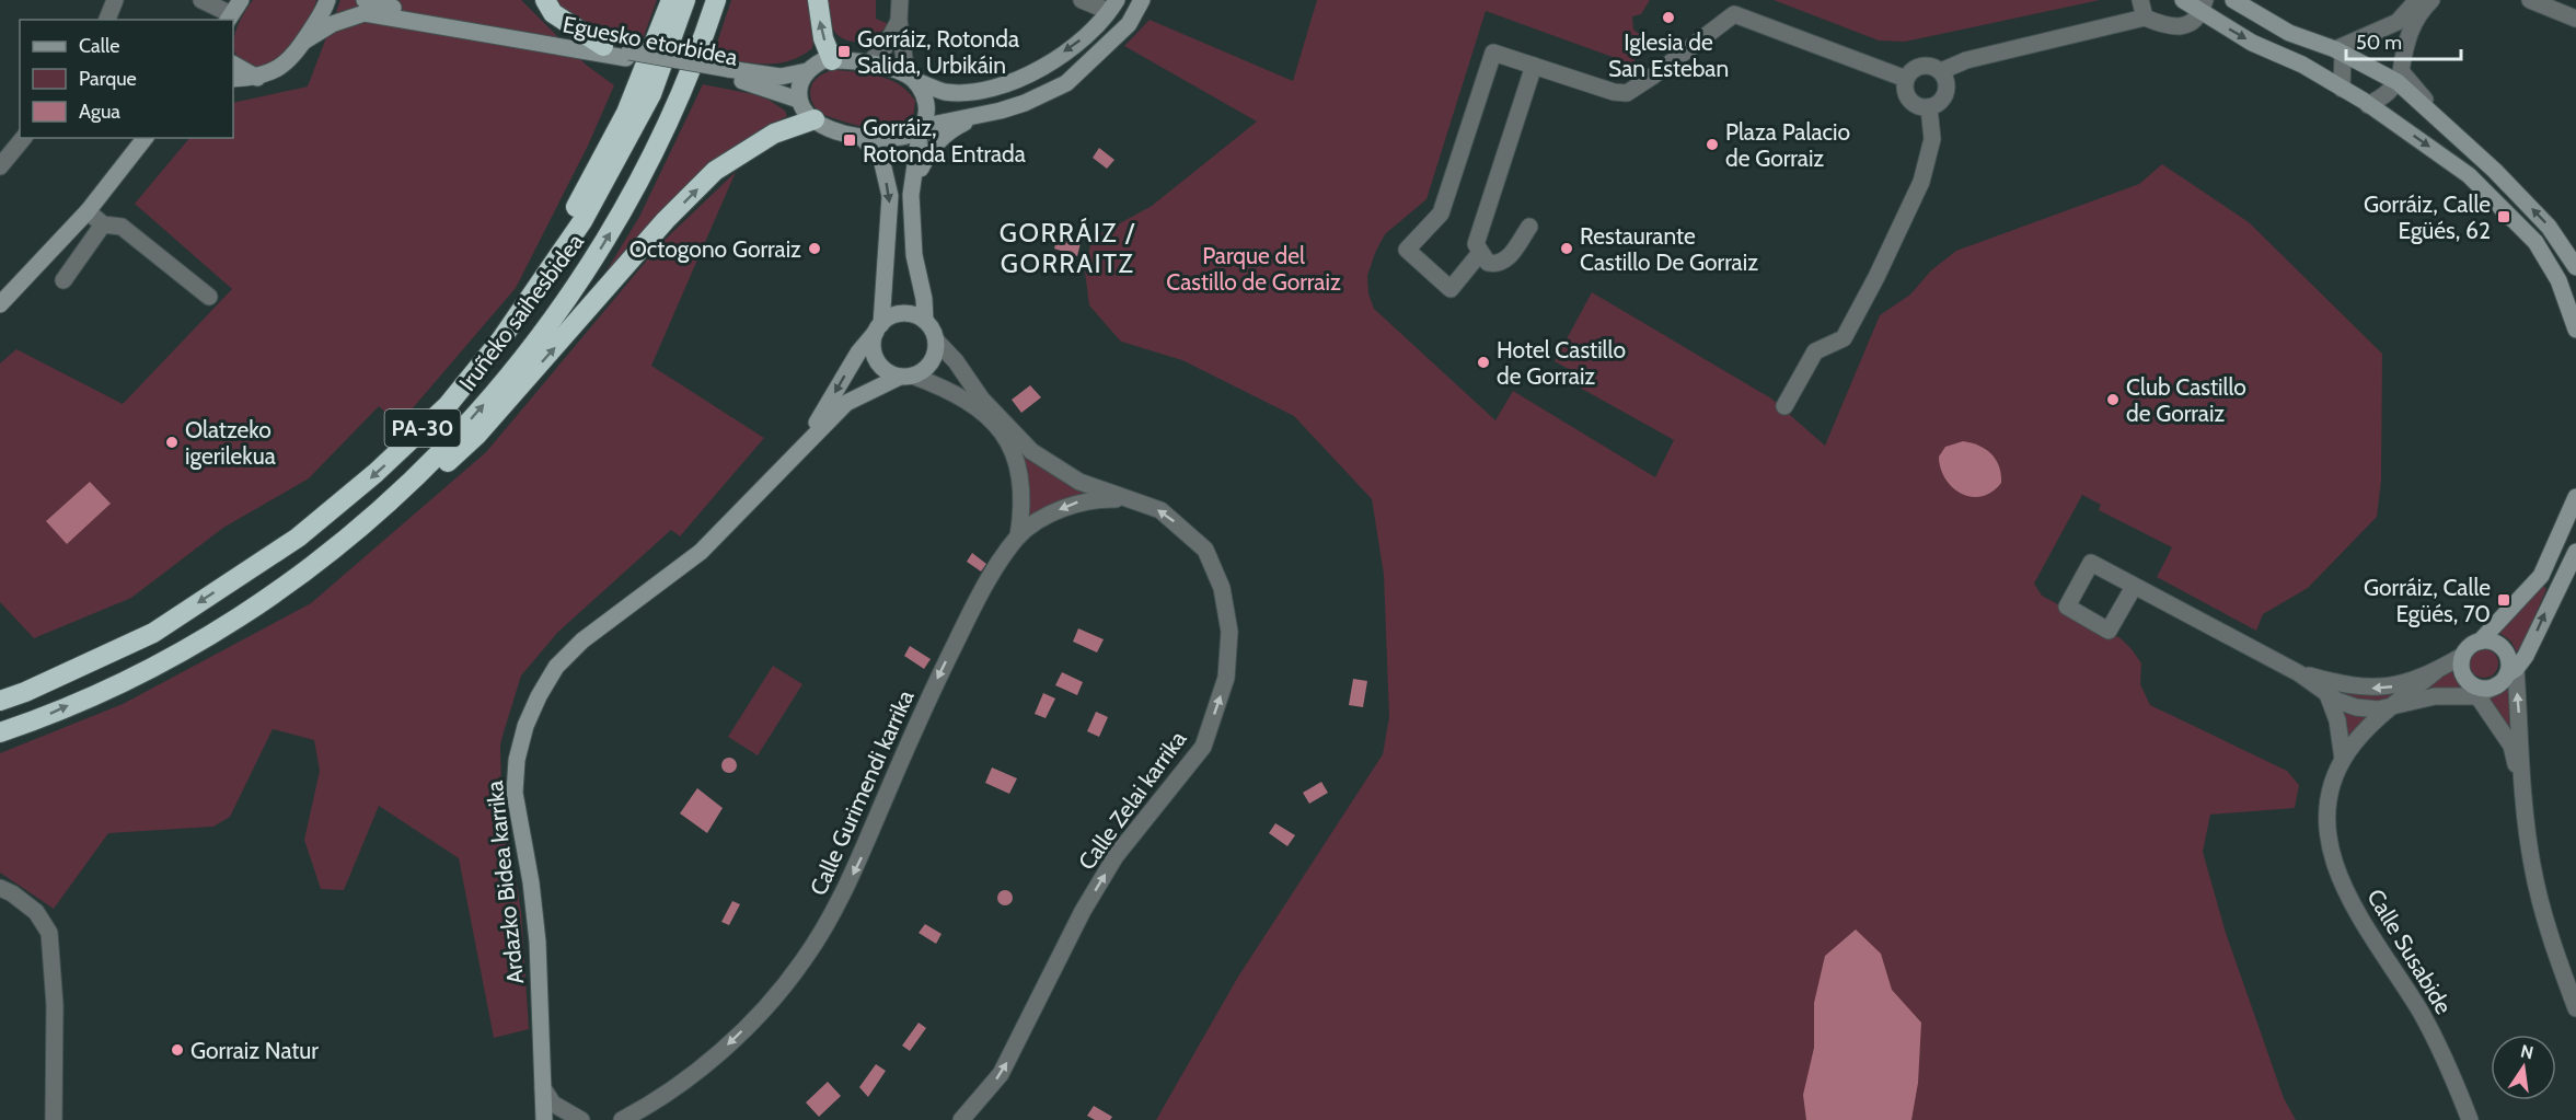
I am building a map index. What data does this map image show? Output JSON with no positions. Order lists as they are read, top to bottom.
{
  "streets": {
    "highway": ["Iruñeko saihesbidea", "PA-30"],
    "street": [
      "Eguesko etorbidea",
      "Calle Gurimendi karrika",
      "Calle Zelai karrika",
      "Ardazko Bidea karrika",
      "Calle Susabide"
    ]
  },
  "crossings": [
    ["Calle Gurimendi karrika", "Calle Zelai karrika"],
    ["Calle Zelai karrika", "Ardazko Bidea karrika"]
  ],
  "one_way": ["Calle Gurimendi karrika", "Calle Zelai karrika"],
  "districts": ["GORRÁIZ / GORRAITZ"],
  "parks": ["Parque del Castillo de Gorraiz"],
  "places": {
    "other": [
      "Iglesia de San Esteban",
      "Plaza Palacio de Gorraiz",
      "Octogono Gorraiz",
      "Restaurante Castillo De Gorraiz",
      "Hotel Castillo de Gorraiz",
      "Club Castillo de Gorraiz",
      "Olatzeko igerilekua",
      "Gorraiz Natur"
    ],
    "transit": [
      "Gorráiz, Rotonda Salida, Urbikáin",
      "Gorráiz, Rotonda Entrada",
      "Gorráiz, Calle Egüés, 62",
      "Gorráiz, Calle Egüés, 70"
    ]
  },
  "legend": ["Calle", "Parque", "Agua"],
  "scale_bar": "50 m",
  "north": "top"
}
